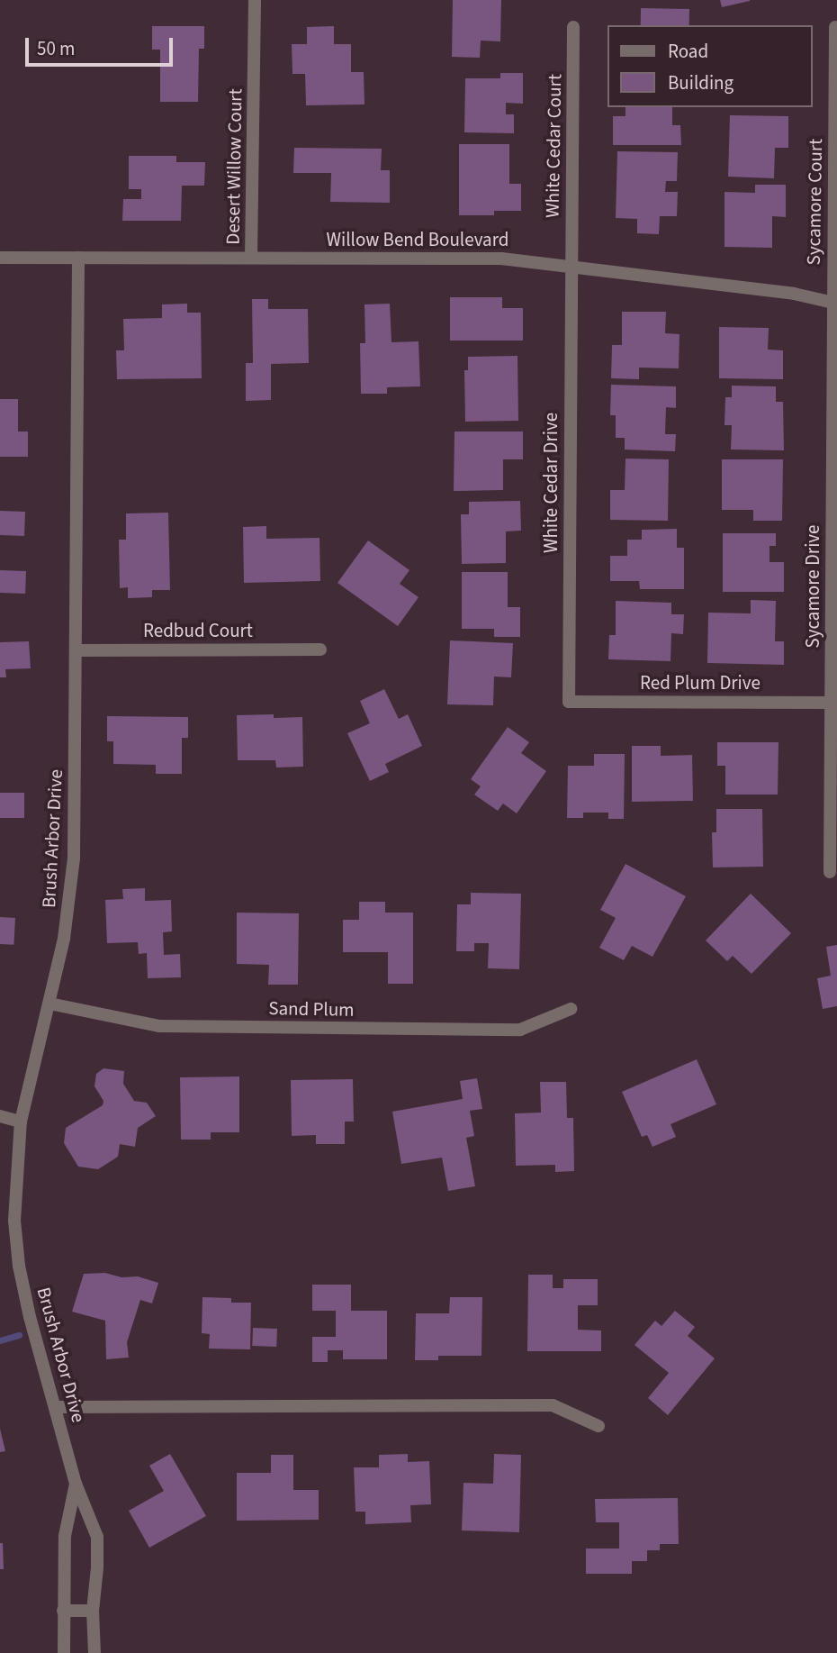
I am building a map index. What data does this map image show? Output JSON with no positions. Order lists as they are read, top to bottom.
{
  "streets": {
    "street": [
      "White Cedar Court",
      "Desert Willow Court",
      "Sycamore Court",
      "Willow Bend Boulevard",
      "White Cedar Drive",
      "Sycamore Drive",
      "Redbud Court",
      "Red Plum Drive",
      "Brush Arbor Drive",
      "Sand Plum"
    ]
  },
  "crossings": [
    ["White Cedar Court", "Willow Bend Boulevard"],
    ["White Cedar Court", "White Cedar Drive"],
    ["Desert Willow Court", "Willow Bend Boulevard"],
    ["Sycamore Court", "Willow Bend Boulevard"],
    ["Sycamore Court", "Sycamore Drive"],
    ["Willow Bend Boulevard", "White Cedar Drive"],
    ["Willow Bend Boulevard", "Sycamore Drive"],
    ["Willow Bend Boulevard", "Brush Arbor Drive"],
    ["White Cedar Drive", "Red Plum Drive"],
    ["Sycamore Drive", "Red Plum Drive"],
    ["Redbud Court", "Brush Arbor Drive"],
    ["Brush Arbor Drive", "Sand Plum"]
  ],
  "legend": ["Road", "Building"],
  "scale_bar": "50 m"
}
